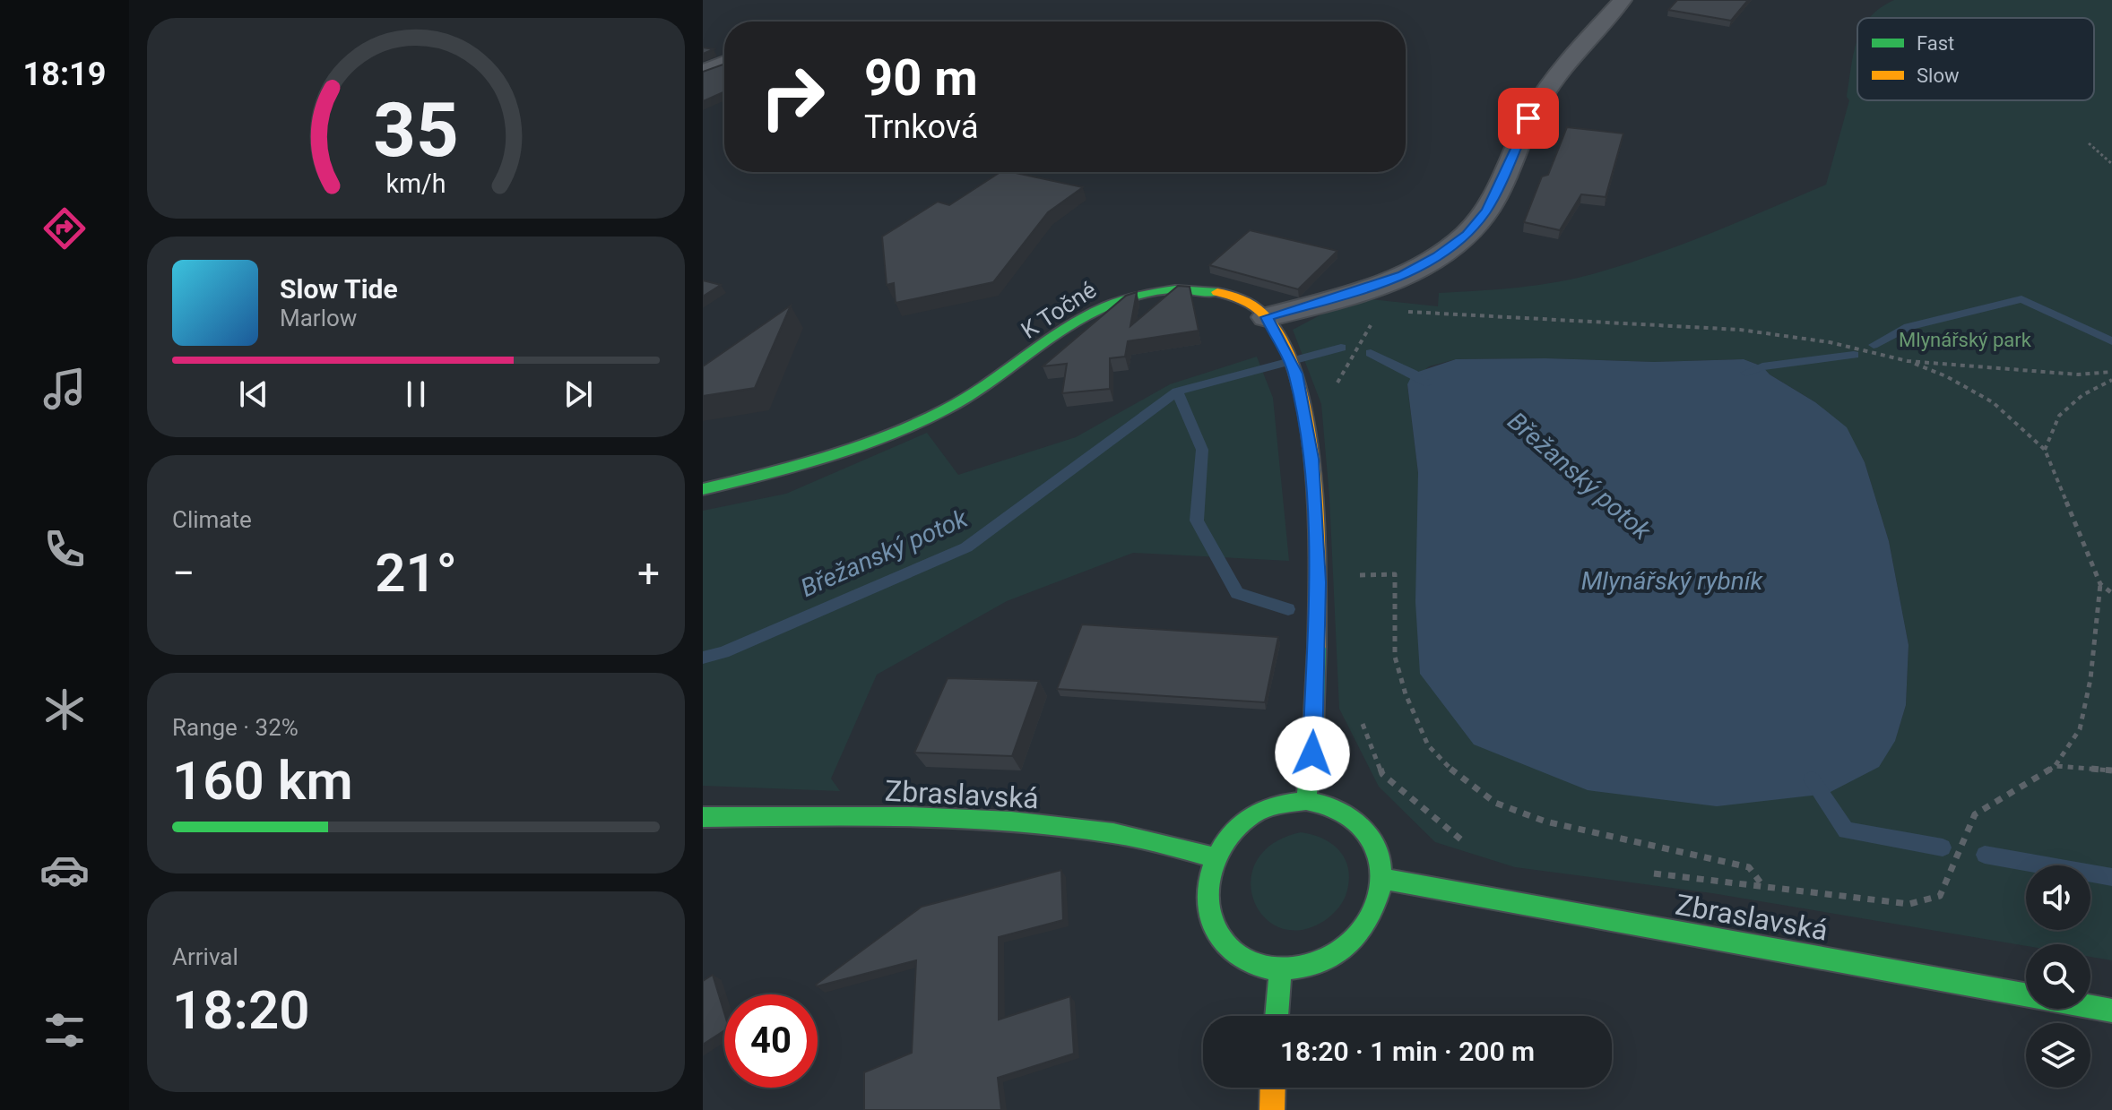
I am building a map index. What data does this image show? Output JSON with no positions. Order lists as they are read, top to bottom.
{
  "streets": {
    "street": ["K Točné", "Zbraslavská"]
  },
  "water": ["Břežanský potok", "Mlynářský rybník"],
  "parks": ["Mlynářský park"],
  "legend": ["Fast", "Slow"],
  "page": {
    "tabs": "18:19",
    "turn": ["90 m", "Trnková"],
    "song": ["Slow Tide", "Marlow"],
    "tile": [
      "Climate",
      ["Range · 32%", "160 km"],
      ["Arrival", "18:20"]
    ],
    "heat": ["−", "21°", "+"],
    "limit": "40",
    "trip": "18:20 · 1 min · 200 m",
    "gauge": ["35", "km/h"]
  }
}
